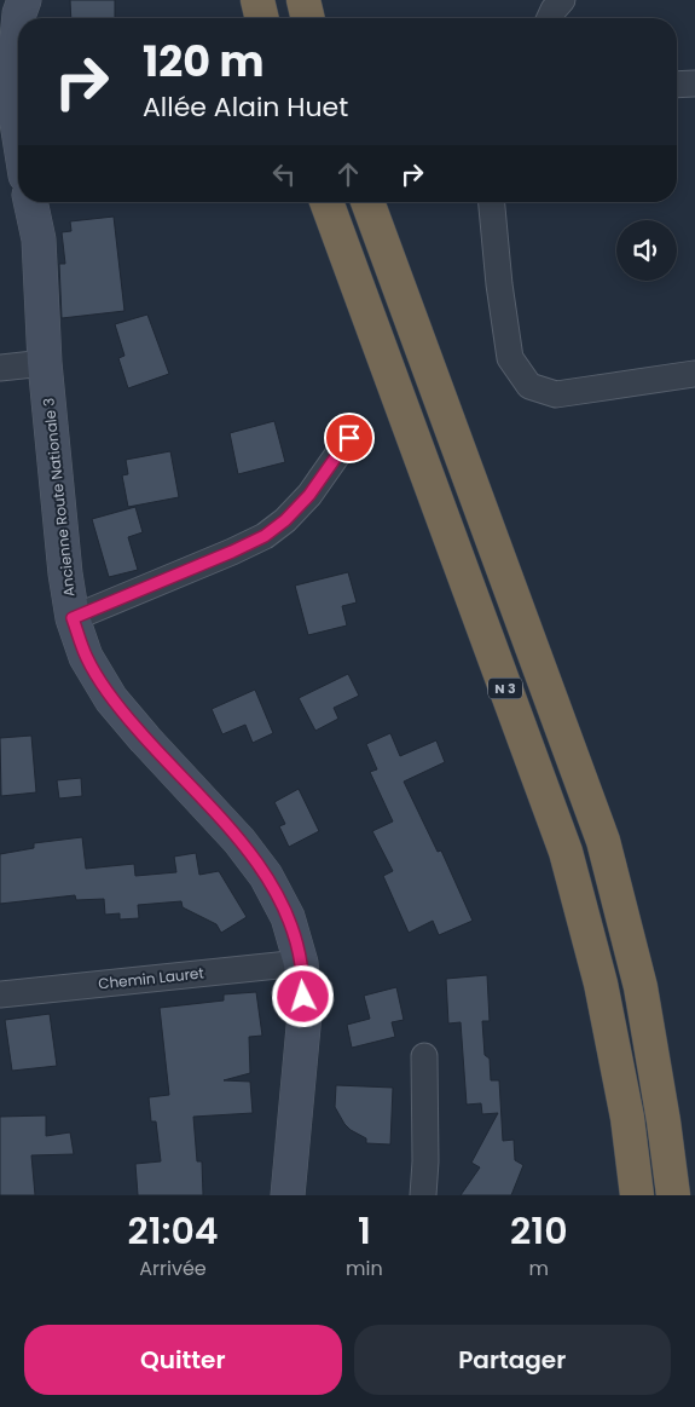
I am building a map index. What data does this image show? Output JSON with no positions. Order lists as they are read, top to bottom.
{
  "streets": {
    "highway": ["N 3"],
    "main road": ["Ancienne Route Nationale 3"],
    "street": ["Chemin Lauret"]
  },
  "crossings": [
    ["Ancienne Route Nationale 3", "Chemin Lauret"]
  ],
  "page": {
    "turn": ["120 m", "Allée Alain Huet"],
    "eta": [
      "21:04",
      "Arrivée",
      "1",
      "min",
      "210",
      "m"
    ],
    "buttons": ["Quitter", "Partager"]
  }
}
